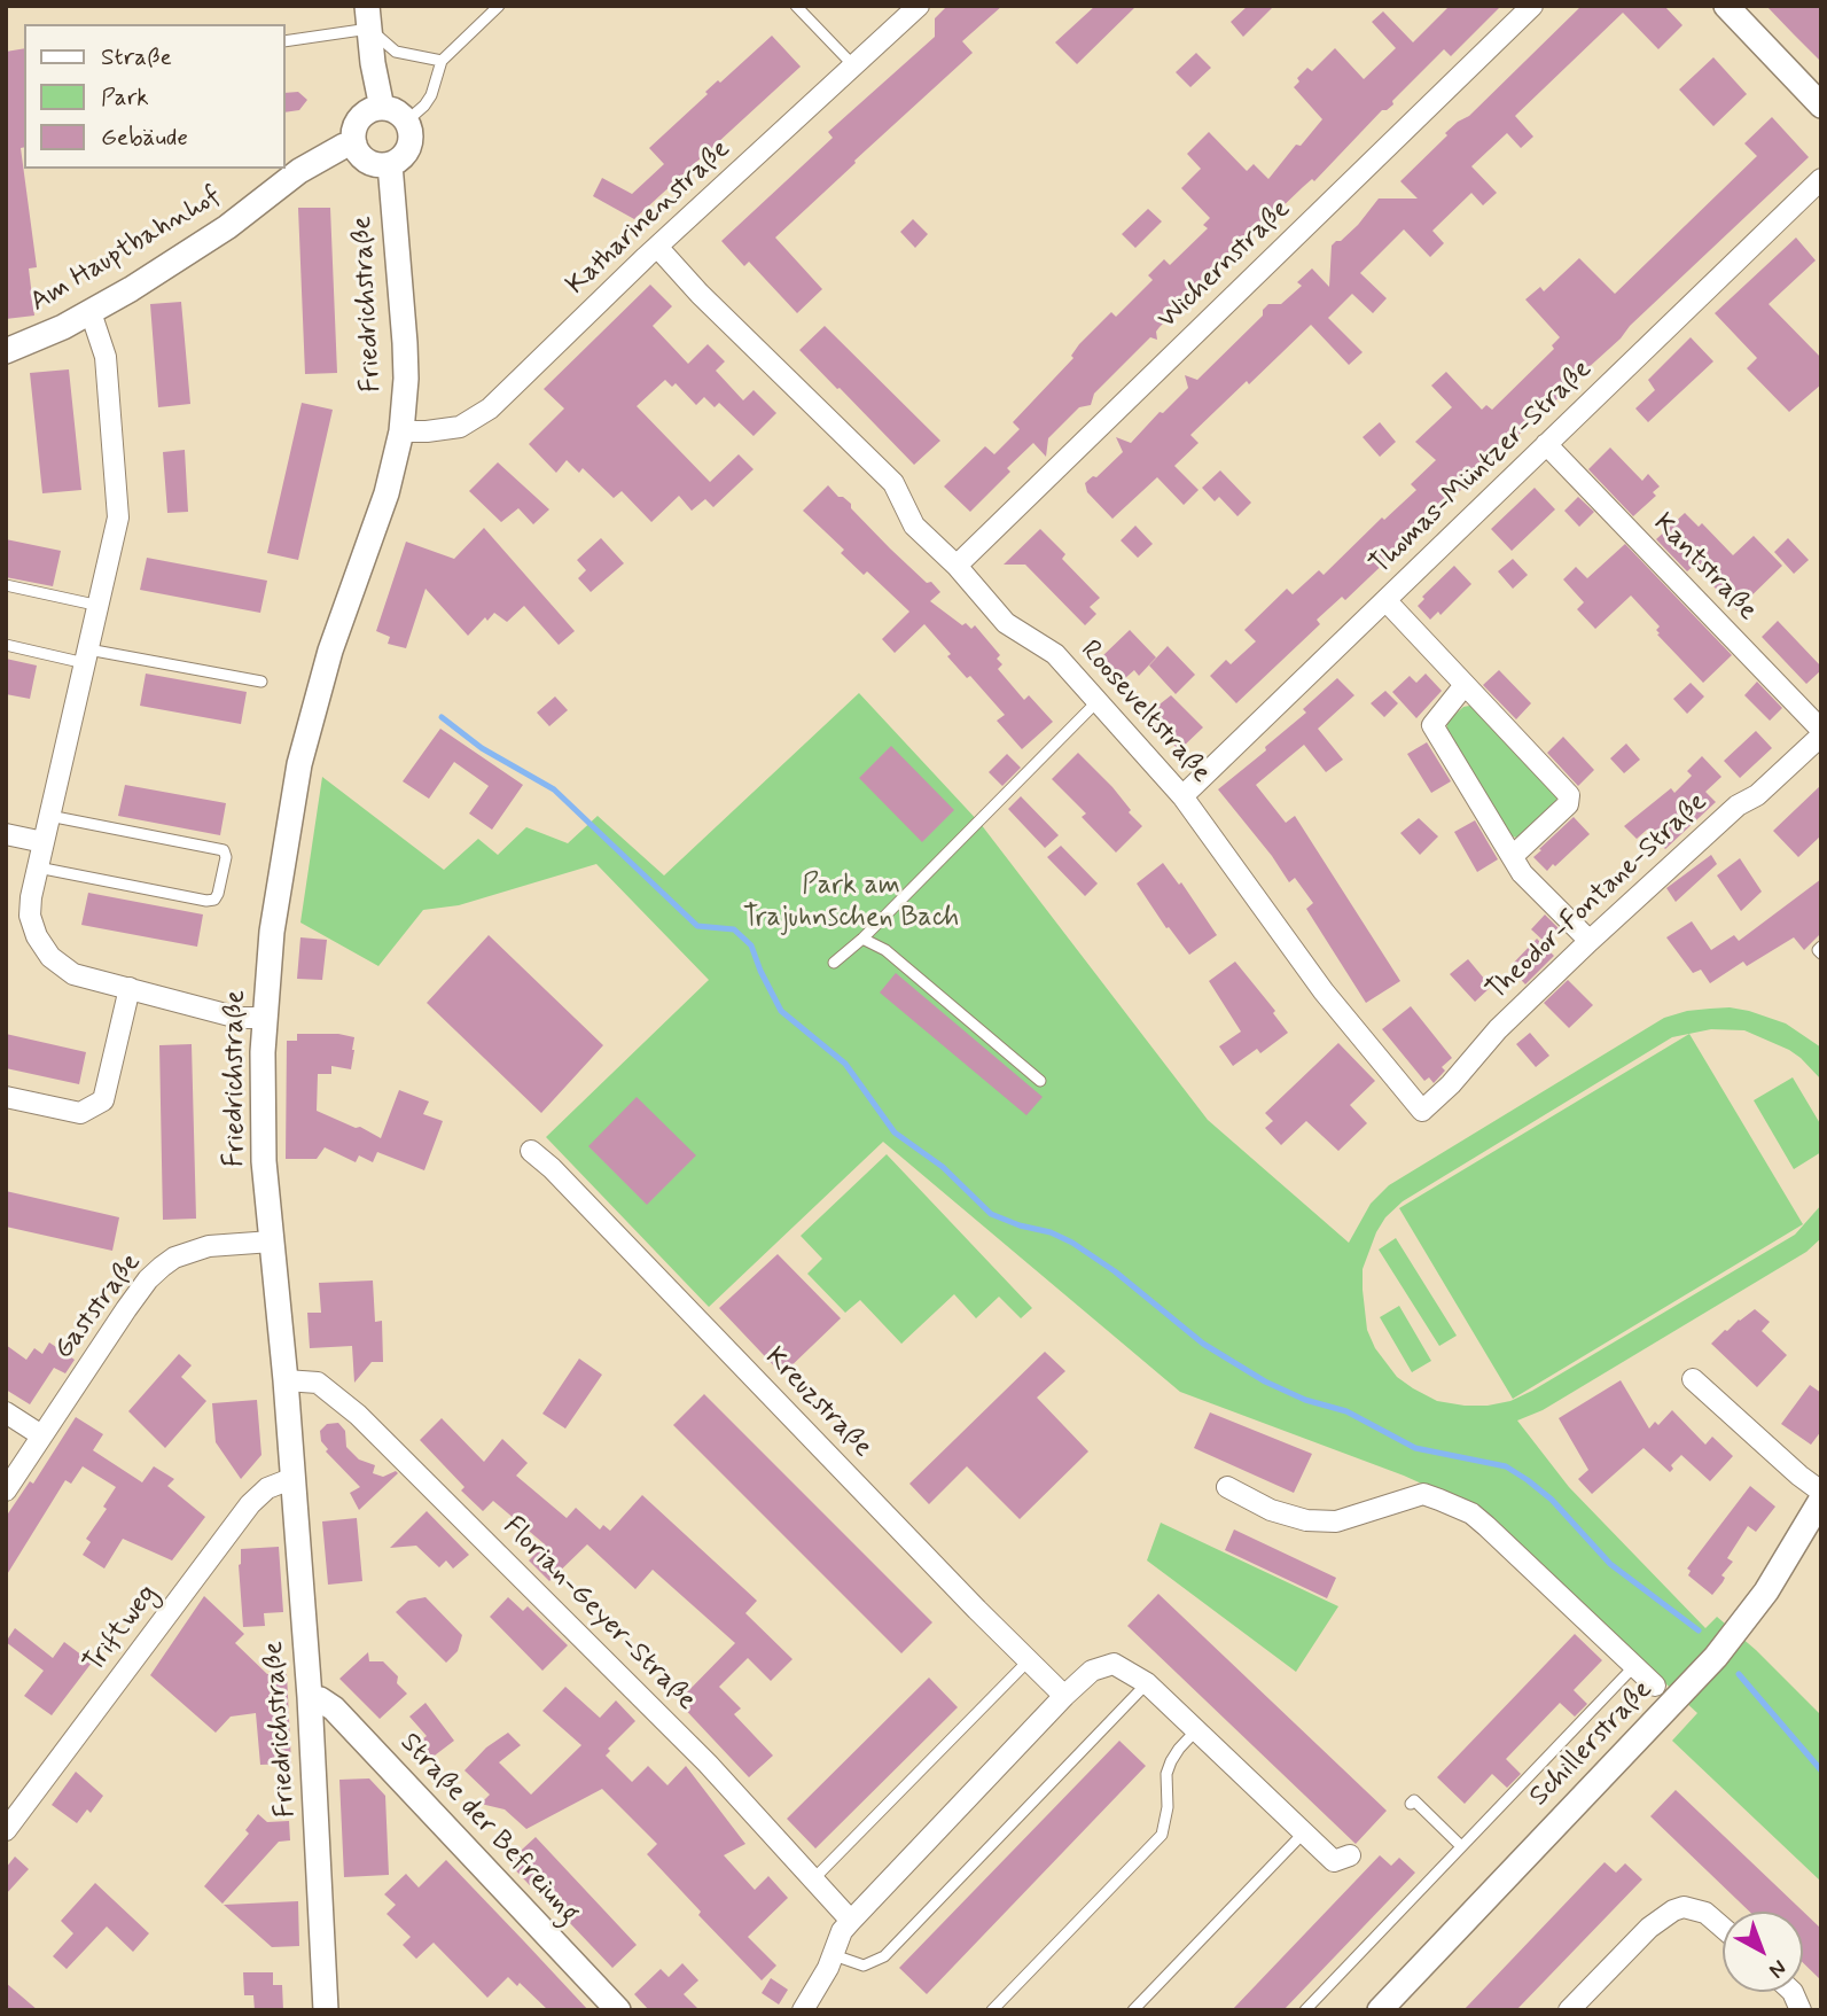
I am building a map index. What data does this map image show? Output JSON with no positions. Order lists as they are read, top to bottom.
{
  "streets": {
    "street": [
      "Katharinenstraße",
      "Am Hauptbahnhof",
      "Wichernstraße",
      "Friedrichstraße",
      "Thomas-Müntzer-Straße",
      "Kantstraße",
      "Rooseveltstraße",
      "Theodor-Fontane-Straße",
      "Gaststraße",
      "Kreuzstraße",
      "Florian-Geyer-Straße",
      "Triftweg",
      "Schillerstraße",
      "Straße der Befreiung"
    ]
  },
  "crossings": [
    ["Katharinenstraße", "Friedrichstraße"],
    ["Katharinenstraße", "Rooseveltstraße"],
    ["Am Hauptbahnhof", "Friedrichstraße"],
    ["Wichernstraße", "Rooseveltstraße"],
    ["Friedrichstraße", "Gaststraße"],
    ["Friedrichstraße", "Florian-Geyer-Straße"],
    ["Friedrichstraße", "Triftweg"],
    ["Friedrichstraße", "Straße der Befreiung"],
    ["Thomas-Müntzer-Straße", "Kantstraße"],
    ["Thomas-Müntzer-Straße", "Rooseveltstraße"],
    ["Kantstraße", "Theodor-Fontane-Straße"],
    ["Rooseveltstraße", "Theodor-Fontane-Straße"]
  ],
  "parks": ["Park am Trajuhnschen Bach"],
  "legend": ["Straße", "Park", "Gebäude"],
  "north": "bottom right"
}
